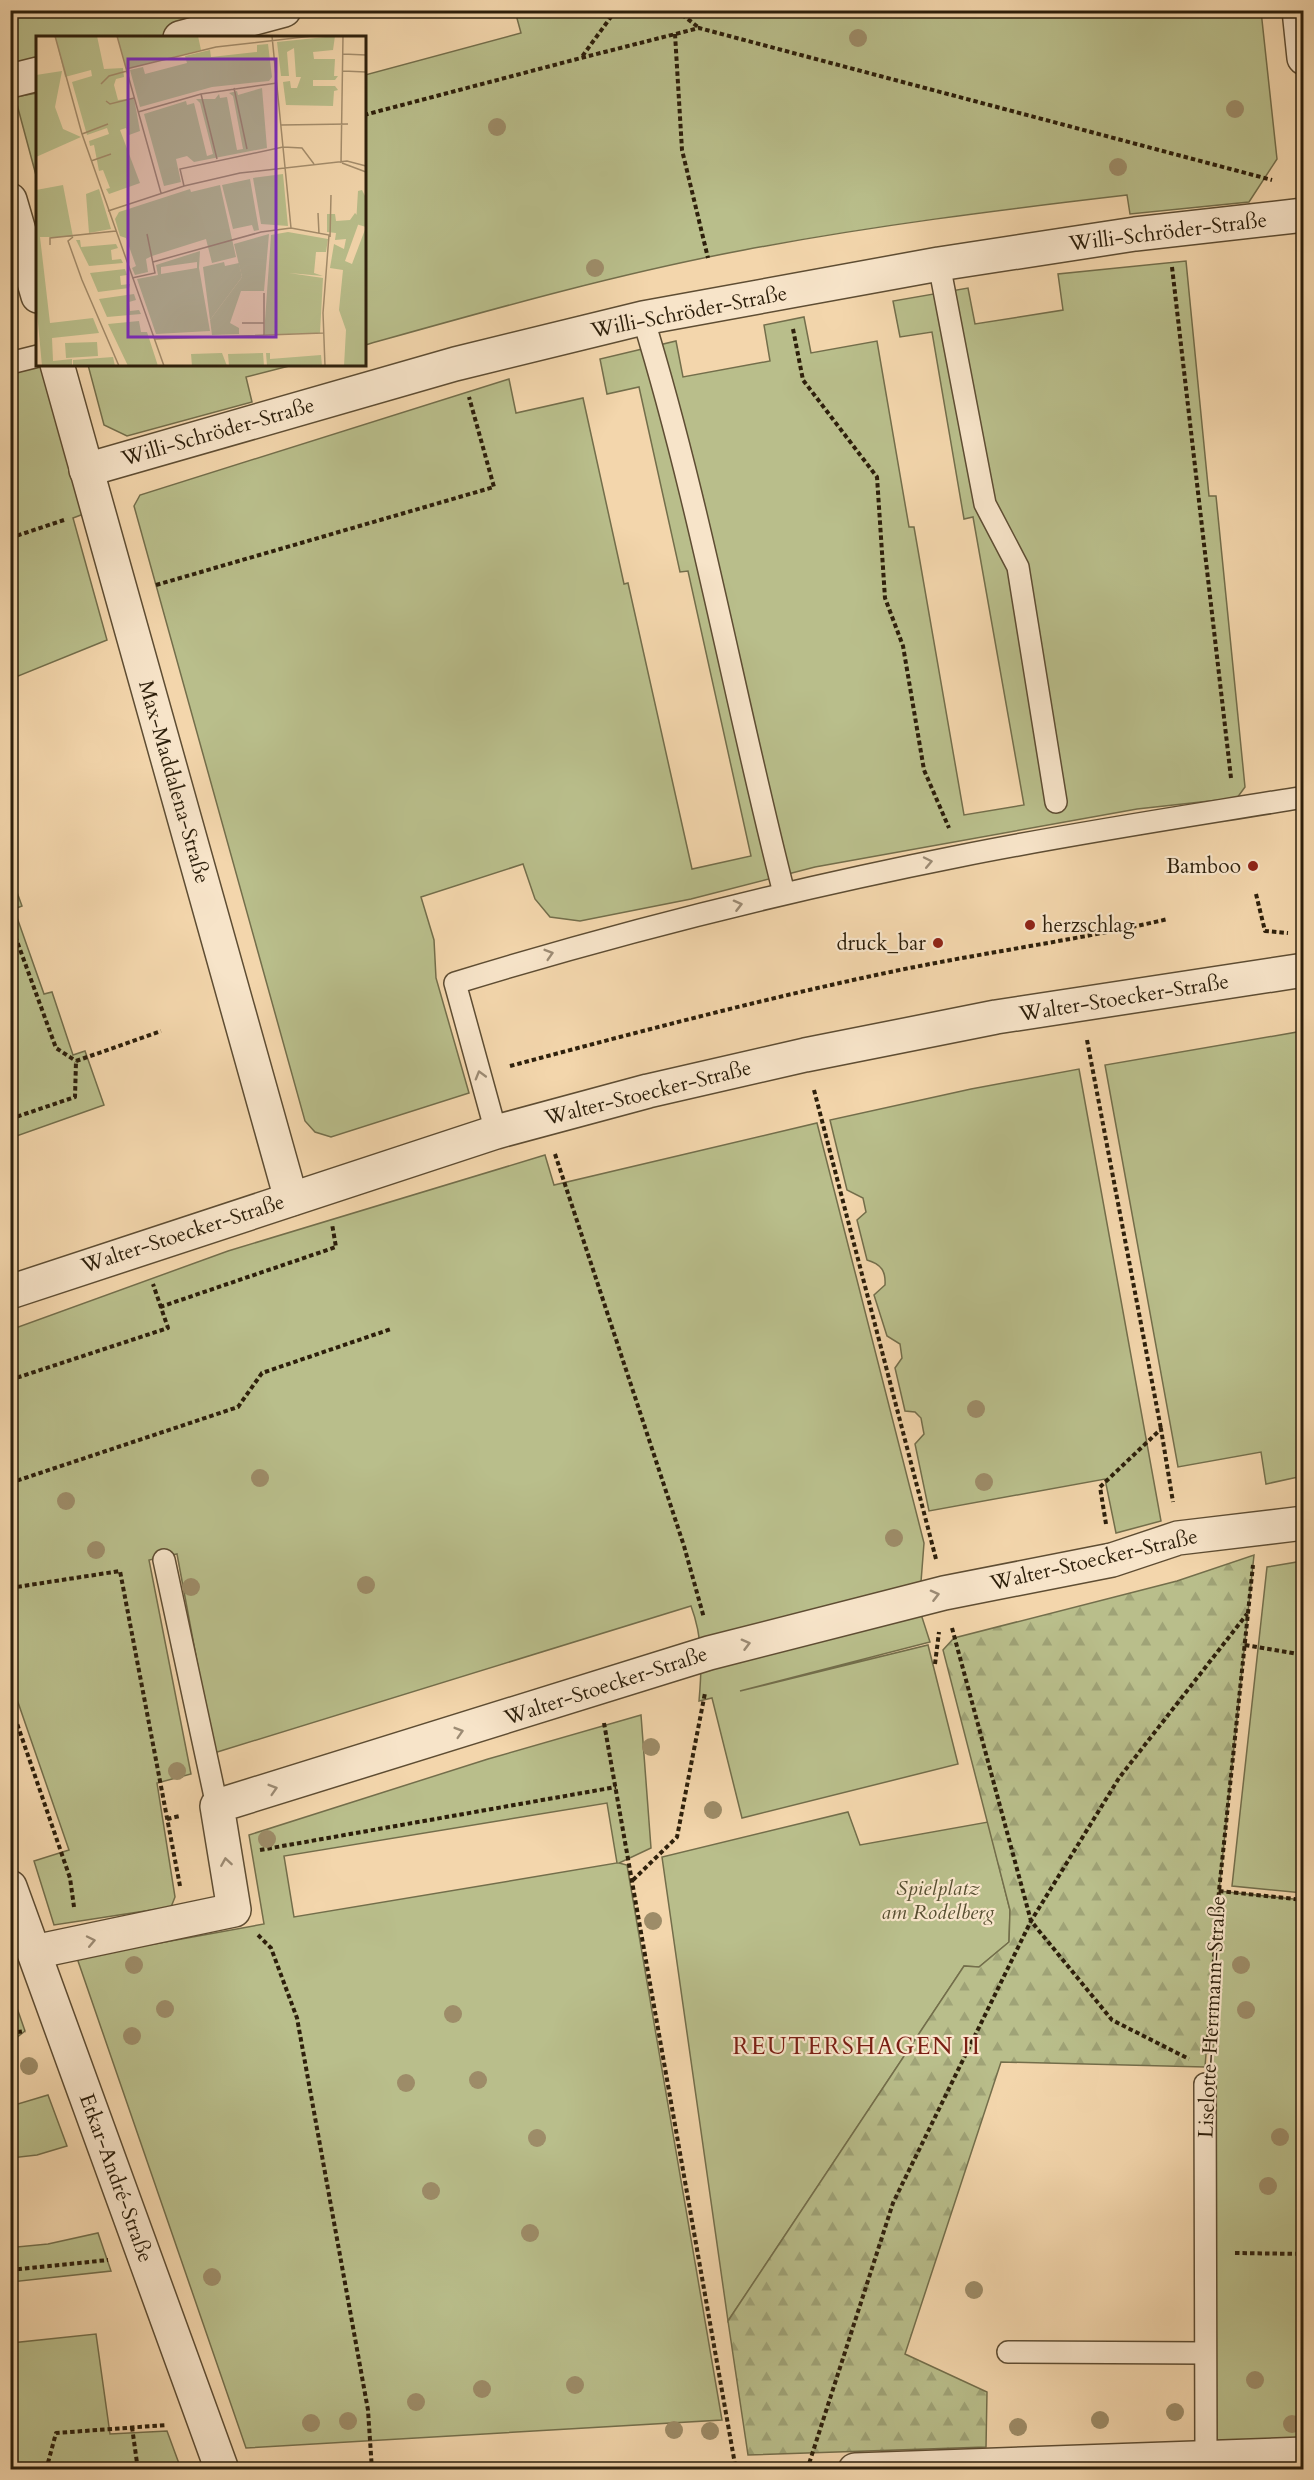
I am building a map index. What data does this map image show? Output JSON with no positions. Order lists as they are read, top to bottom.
{
  "streets": {
    "street": [
      "Willi-Schröder-Straße",
      "Max-Maddalena-Straße",
      "Walter-Stoecker-Straße",
      "Etkar-André-Straße"
    ],
    "lane": ["Liselotte-Herrmann-Straße"]
  },
  "crossings": [
    ["Willi-Schröder-Straße", "Max-Maddalena-Straße"],
    ["Max-Maddalena-Straße", "Walter-Stoecker-Straße"]
  ],
  "districts": ["REUTERSHAGEN II"],
  "parks": ["Spielplatz am Rodelberg"],
  "places": ["Bamboo", "herzschlag", "druck_bar"]
}
